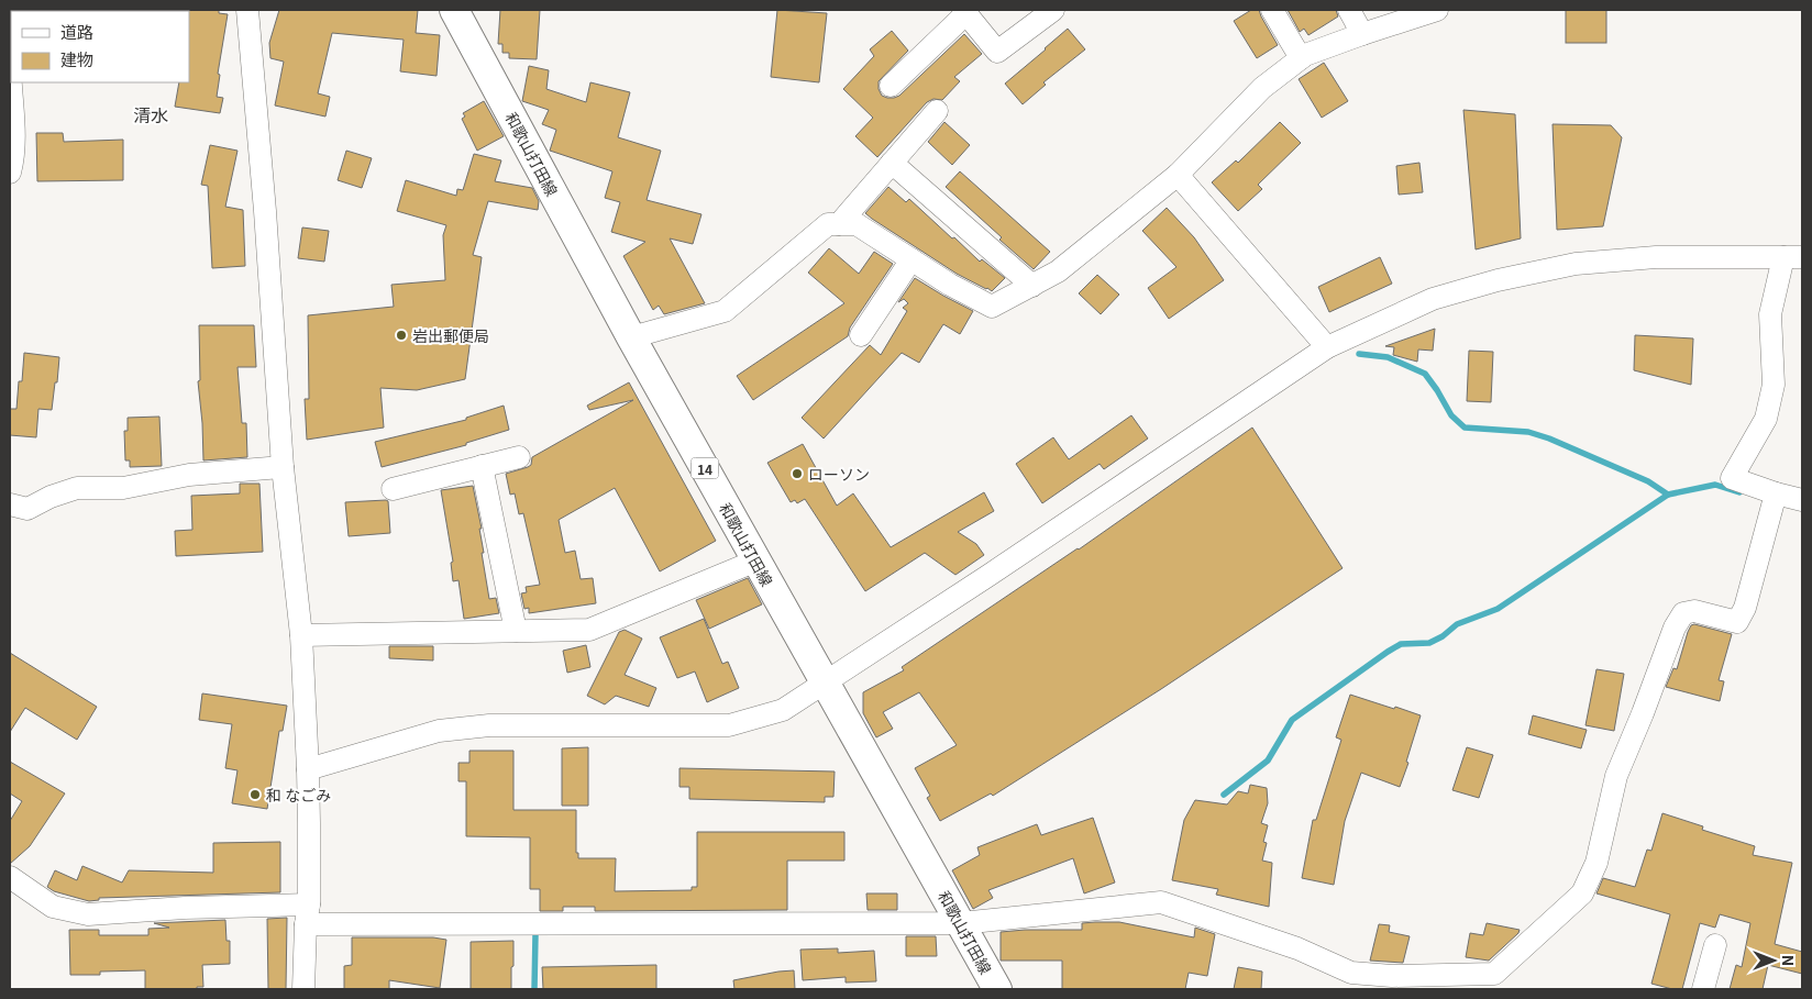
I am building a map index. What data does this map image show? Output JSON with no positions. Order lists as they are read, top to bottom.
{
  "streets": {
    "main road": ["和歌山打田線", "14"]
  },
  "districts": ["清水"],
  "places": ["岩出郵便局", "ローソン", "和 なごみ"],
  "legend": ["道路", "建物"],
  "north": "right"
}
